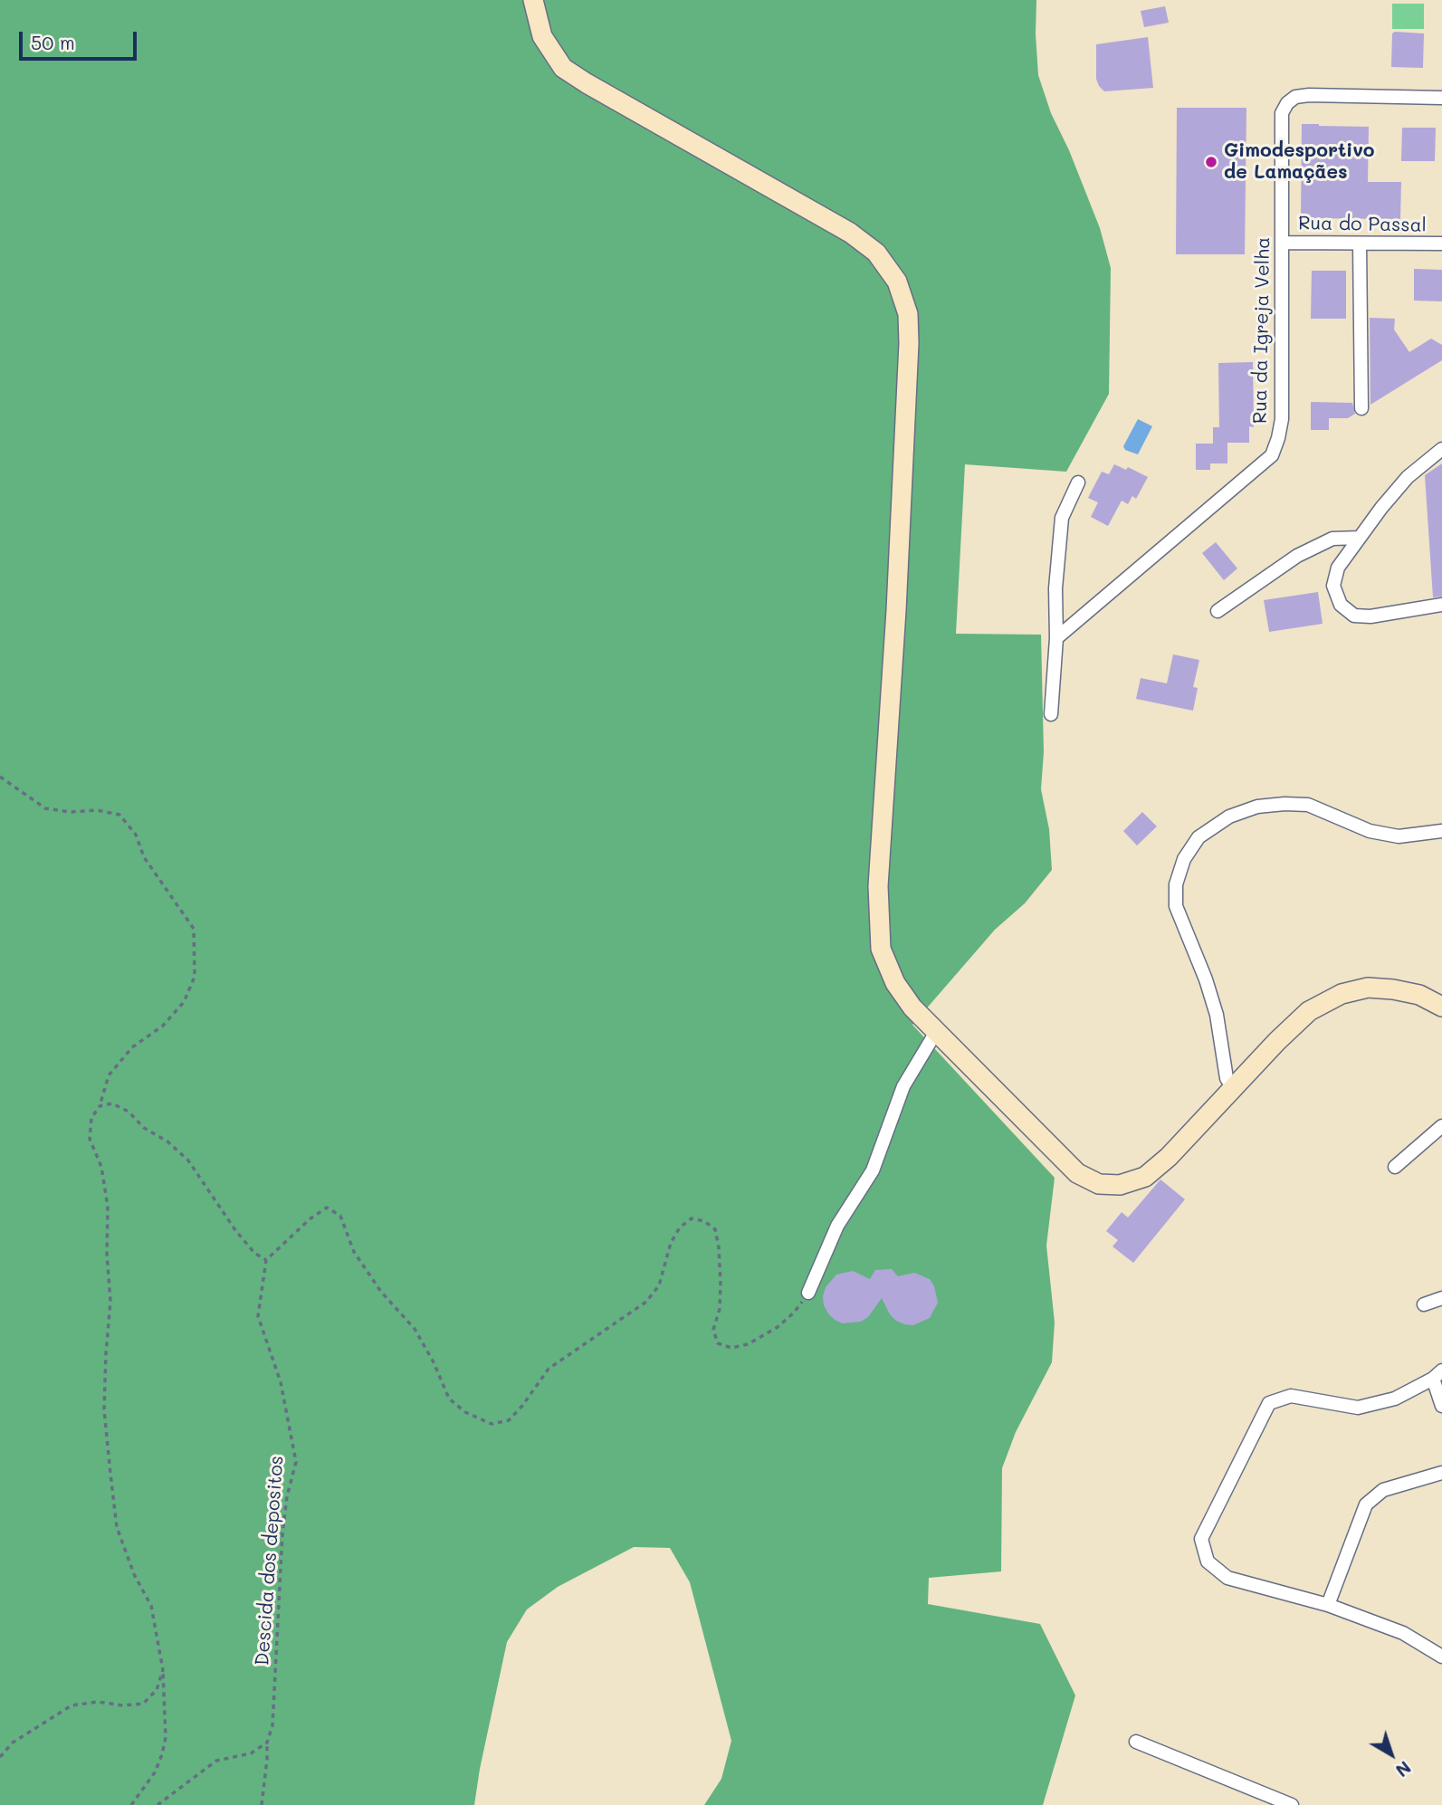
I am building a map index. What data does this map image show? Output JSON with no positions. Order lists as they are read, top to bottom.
{
  "streets": {
    "street": ["Rua do Passal", "Rua da Igreja Velha"],
    "path": ["Descida dos depositos"]
  },
  "crossings": [
    ["Rua do Passal", "Rua da Igreja Velha"]
  ],
  "places": ["Gimodesportivo de Lamaçães"],
  "scale_bar": "50 m",
  "north": "bottom right"
}
